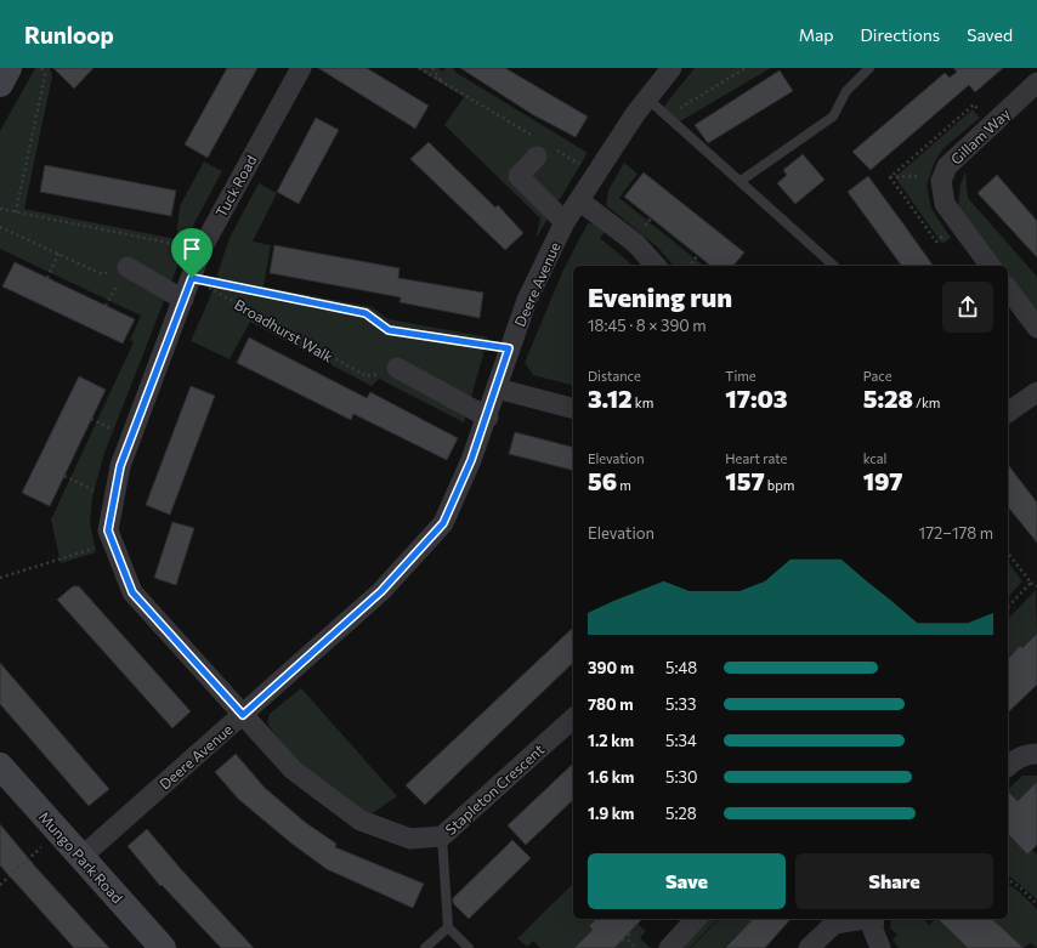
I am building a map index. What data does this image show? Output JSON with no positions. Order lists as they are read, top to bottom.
{
  "streets": {
    "street": [
      "Gillam Way",
      "Tuck Road",
      "Deere Avenue",
      "Stapleton Crescent",
      "Mungo Park Road"
    ],
    "path": ["Broadhurst Walk"]
  },
  "crossings": [
    ["Tuck Road", "Deere Avenue"],
    ["Tuck Road", "Broadhurst Walk"],
    ["Tuck Road", "Stapleton Crescent"],
    ["Deere Avenue", "Broadhurst Walk"],
    ["Deere Avenue", "Stapleton Crescent"],
    ["Deere Avenue", "Mungo Park Road"]
  ],
  "page": {
    "header": "Runloop",
    "nav": ["Map", "Directions", "Saved"],
    "heading": ["Evening run", "18:45 · 8 × 390 m"],
    "stats": [
      ["Distance", "3.12 km"],
      ["Time", "17:03"],
      ["Pace", "5:28 /km"],
      ["Elevation", "56 m"],
      ["Heart rate", "157 bpm"],
      ["kcal", "197"]
    ],
    "chart": ["Elevation", "172–178 m"],
    "list": [
      {
        "name": "390 m",
        "note": "5:48"
      },
      {
        "name": "780 m",
        "note": "5:33"
      },
      {
        "name": "1.2 km",
        "note": "5:34"
      },
      {
        "name": "1.6 km",
        "note": "5:30"
      },
      {
        "name": "1.9 km",
        "note": "5:28"
      }
    ],
    "buttons": ["Save", "Share"]
  }
}
